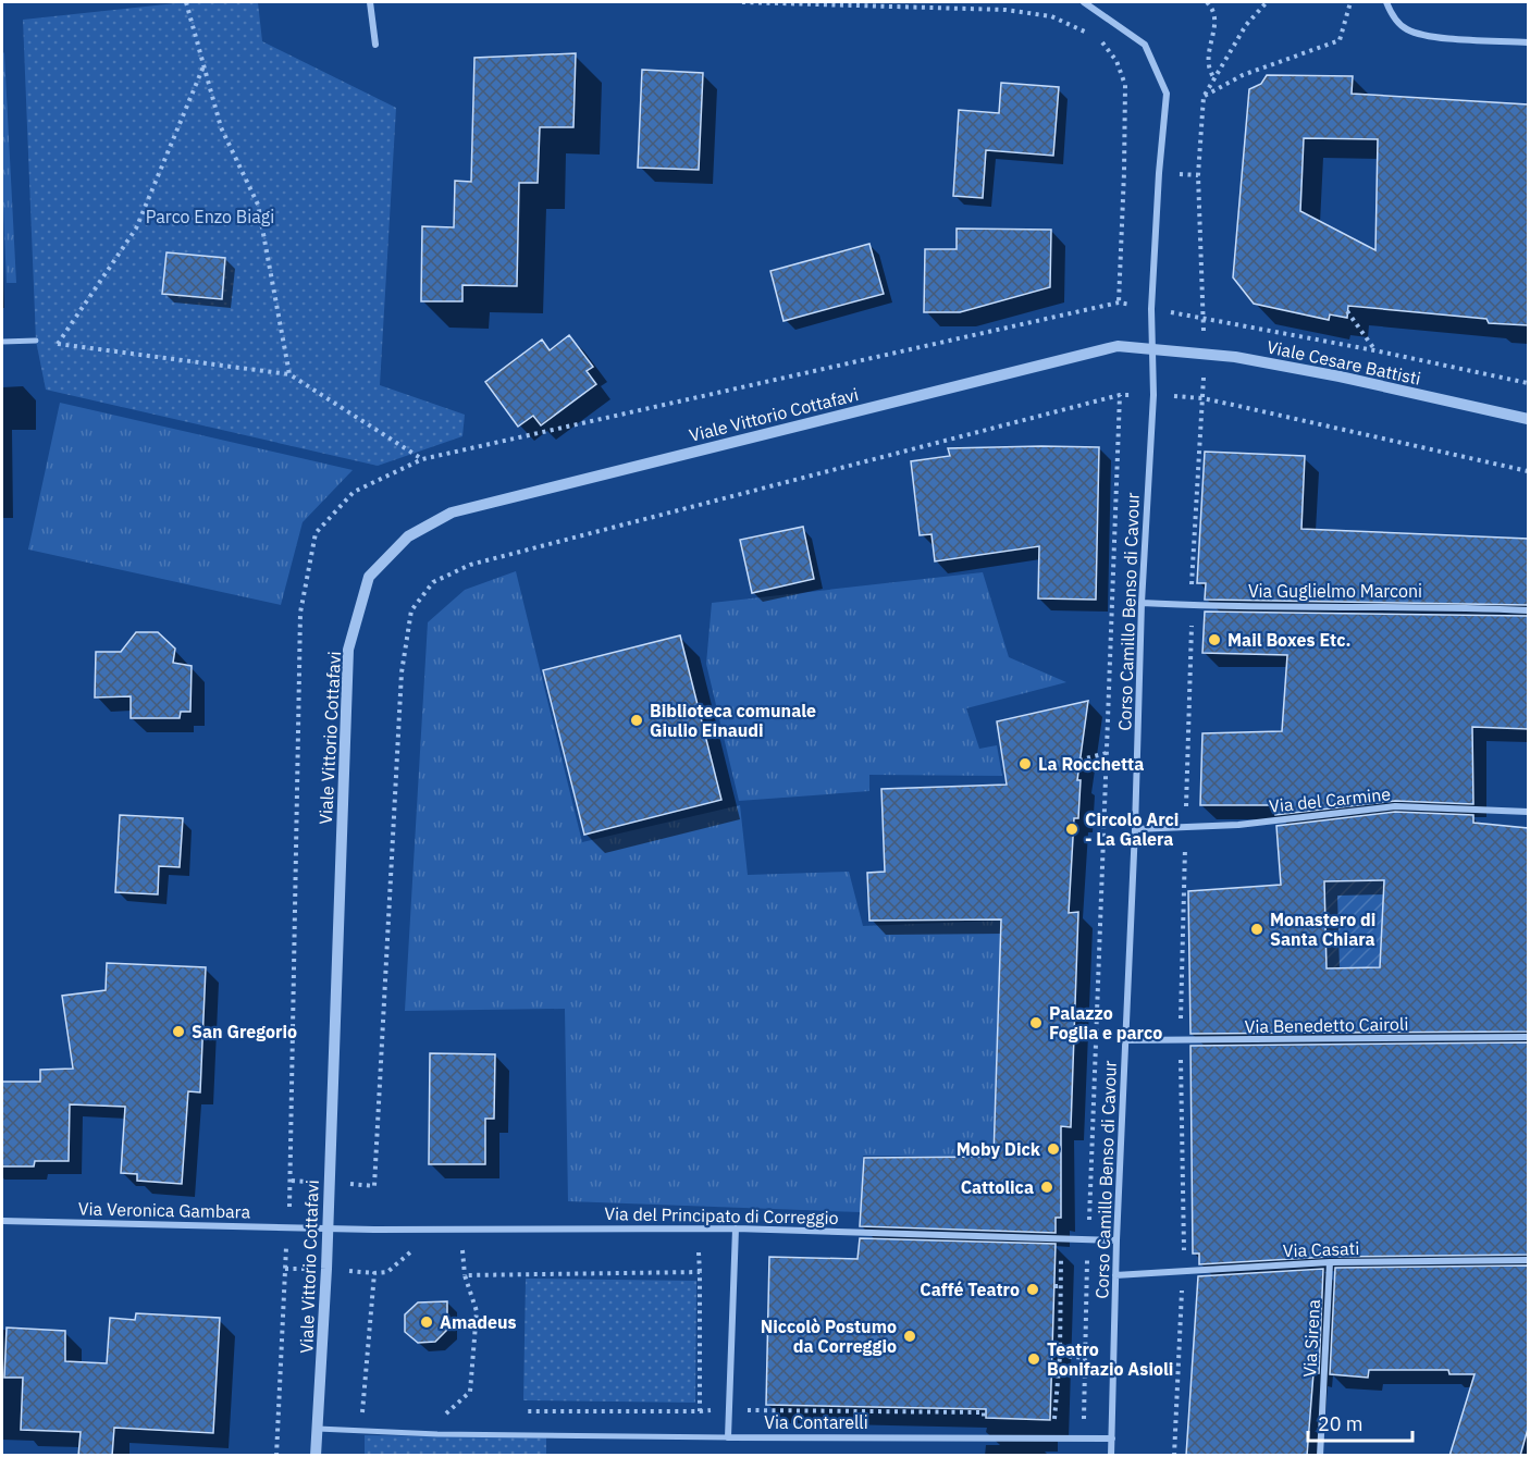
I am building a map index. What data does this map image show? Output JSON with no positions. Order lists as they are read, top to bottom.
{
  "streets": {
    "street": [
      "Viale Cesare Battisti",
      "Viale Vittorio Cottafavi",
      "Via Guglielmo Marconi",
      "Corso Camillo Benso di Cavour",
      "Via del Carmine",
      "Via Benedetto Cairoli",
      "Via Veronica Gambara",
      "Via del Principato di Correggio",
      "Via Casati",
      "Via Sirena",
      "Via Contarelli"
    ]
  },
  "crossings": [
    ["Viale Cesare Battisti", "Viale Vittorio Cottafavi"],
    ["Viale Cesare Battisti", "Corso Camillo Benso di Cavour"],
    ["Viale Vittorio Cottafavi", "Corso Camillo Benso di Cavour"],
    ["Viale Vittorio Cottafavi", "Via Veronica Gambara"],
    ["Viale Vittorio Cottafavi", "Via del Principato di Correggio"],
    ["Via Guglielmo Marconi", "Corso Camillo Benso di Cavour"],
    ["Corso Camillo Benso di Cavour", "Via del Carmine"],
    ["Corso Camillo Benso di Cavour", "Via Benedetto Cairoli"],
    ["Corso Camillo Benso di Cavour", "Via del Principato di Correggio"],
    ["Corso Camillo Benso di Cavour", "Via Casati"],
    ["Corso Camillo Benso di Cavour", "Via Contarelli"],
    ["Via Veronica Gambara", "Via del Principato di Correggio"],
    ["Via Casati", "Via Sirena"]
  ],
  "parks": ["Parco Enzo Biagi"],
  "places": [
    "Mail Boxes Etc.",
    "Biblioteca comunale Giulio Einaudi",
    "La Rocchetta",
    "Circolo Arci - La Galera",
    "Monastero di Santa Chiara",
    "Palazzo Foglia e parco",
    "San Gregorio",
    "Moby Dick",
    "Cattolica",
    "Caffé Teatro",
    "Amadeus",
    "Niccolò Postumo da Correggio",
    "Teatro Bonifazio Asioli"
  ],
  "scale_bar": "20 m"
}
